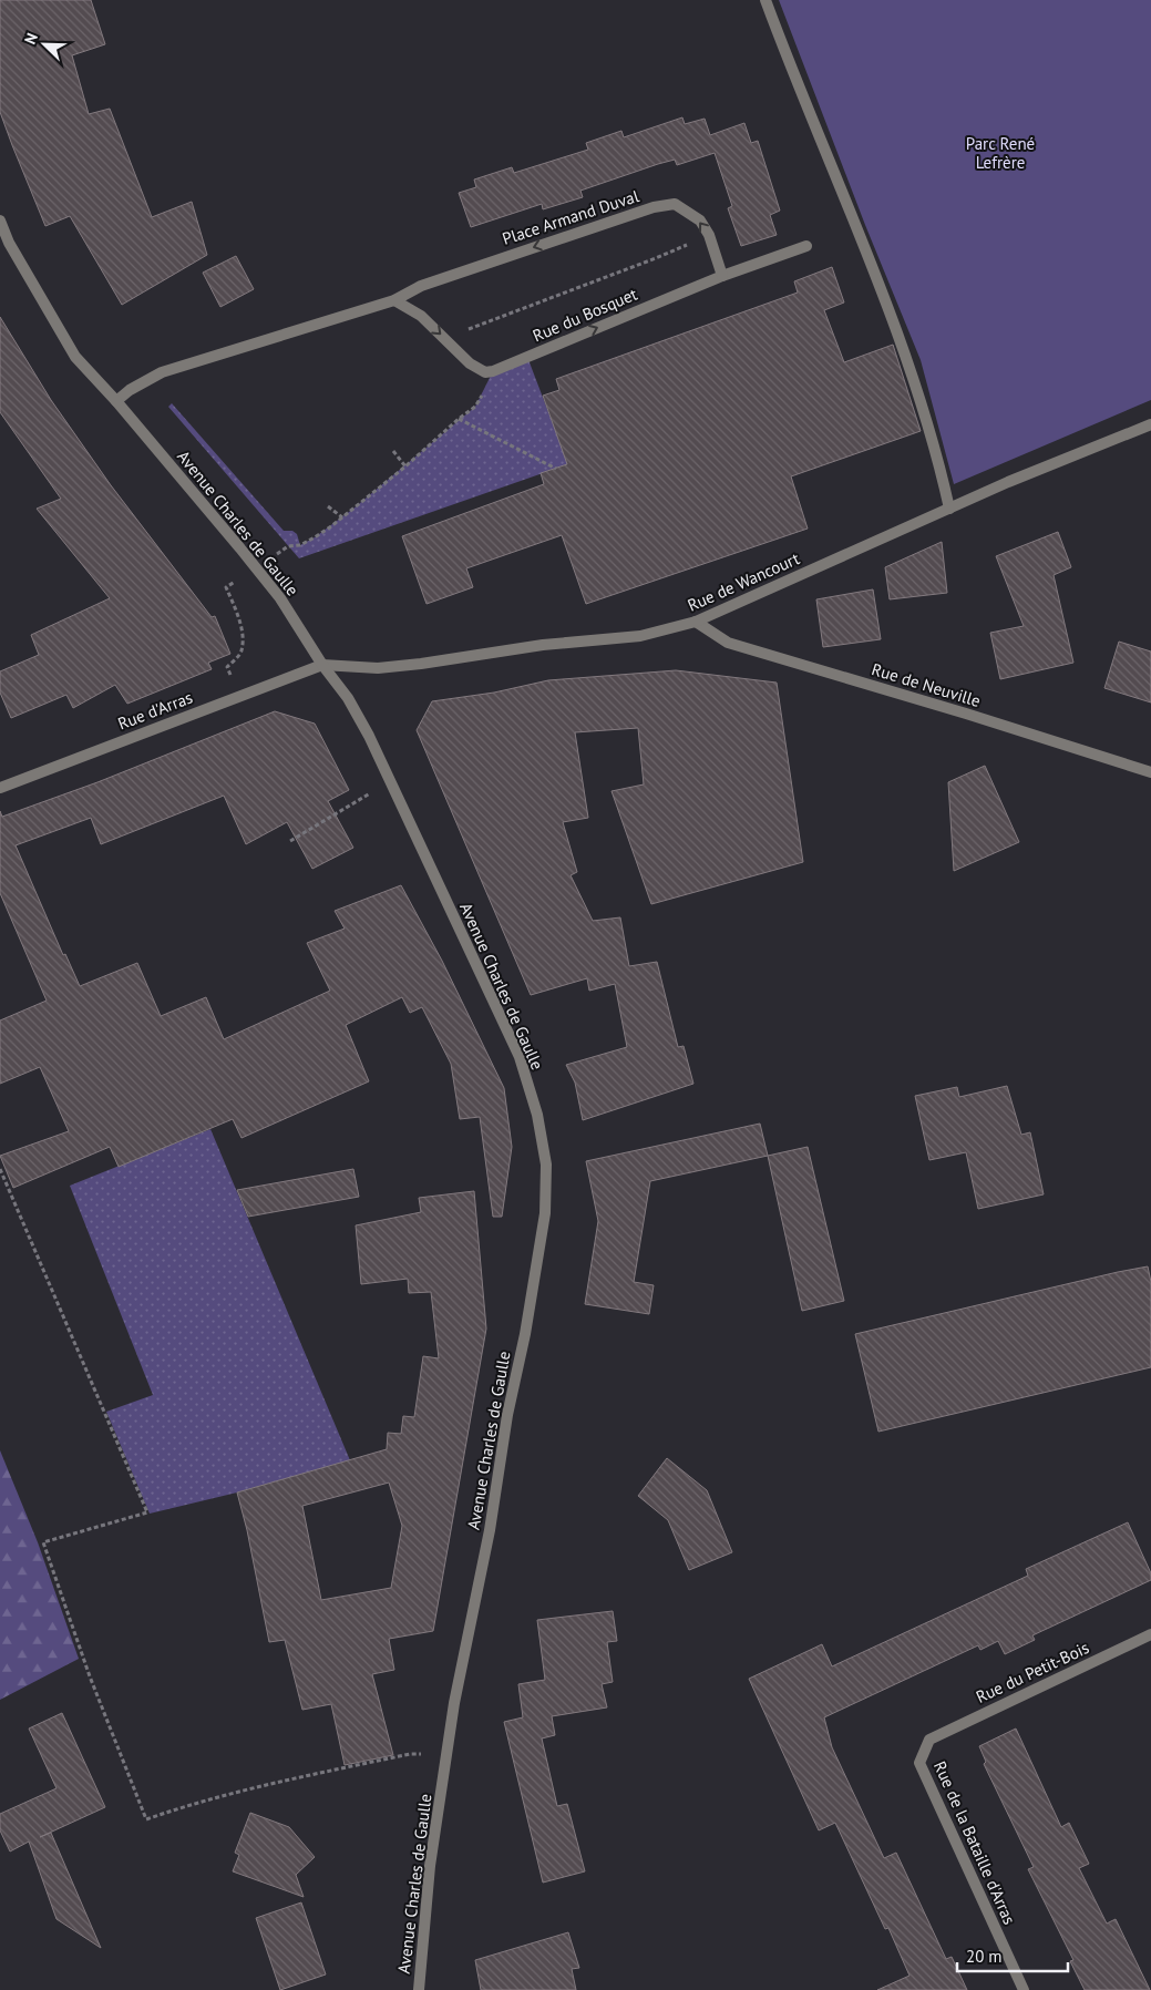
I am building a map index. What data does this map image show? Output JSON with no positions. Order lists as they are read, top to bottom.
{
  "streets": {
    "street": [
      "Place Armand Duval",
      "Rue du Bosquet",
      "Avenue Charles de Gaulle",
      "Rue de Wancourt",
      "Rue de Neuville",
      "Rue d'Arras",
      "Rue du Petit-Bois",
      "Rue de la Bataille d'Arras"
    ]
  },
  "crossings": [
    ["Place Armand Duval", "Rue du Bosquet"],
    ["Place Armand Duval", "Avenue Charles de Gaulle"],
    ["Avenue Charles de Gaulle", "Rue de Wancourt"],
    ["Avenue Charles de Gaulle", "Rue d'Arras"],
    ["Rue de Wancourt", "Rue de Neuville"],
    ["Rue de Wancourt", "Rue d'Arras"],
    ["Rue du Petit-Bois", "Rue de la Bataille d'Arras"]
  ],
  "one_way": ["Place Armand Duval", "Rue du Bosquet"],
  "parks": ["Parc René Lefrère"],
  "scale_bar": "20 m",
  "north": "top left"
}
